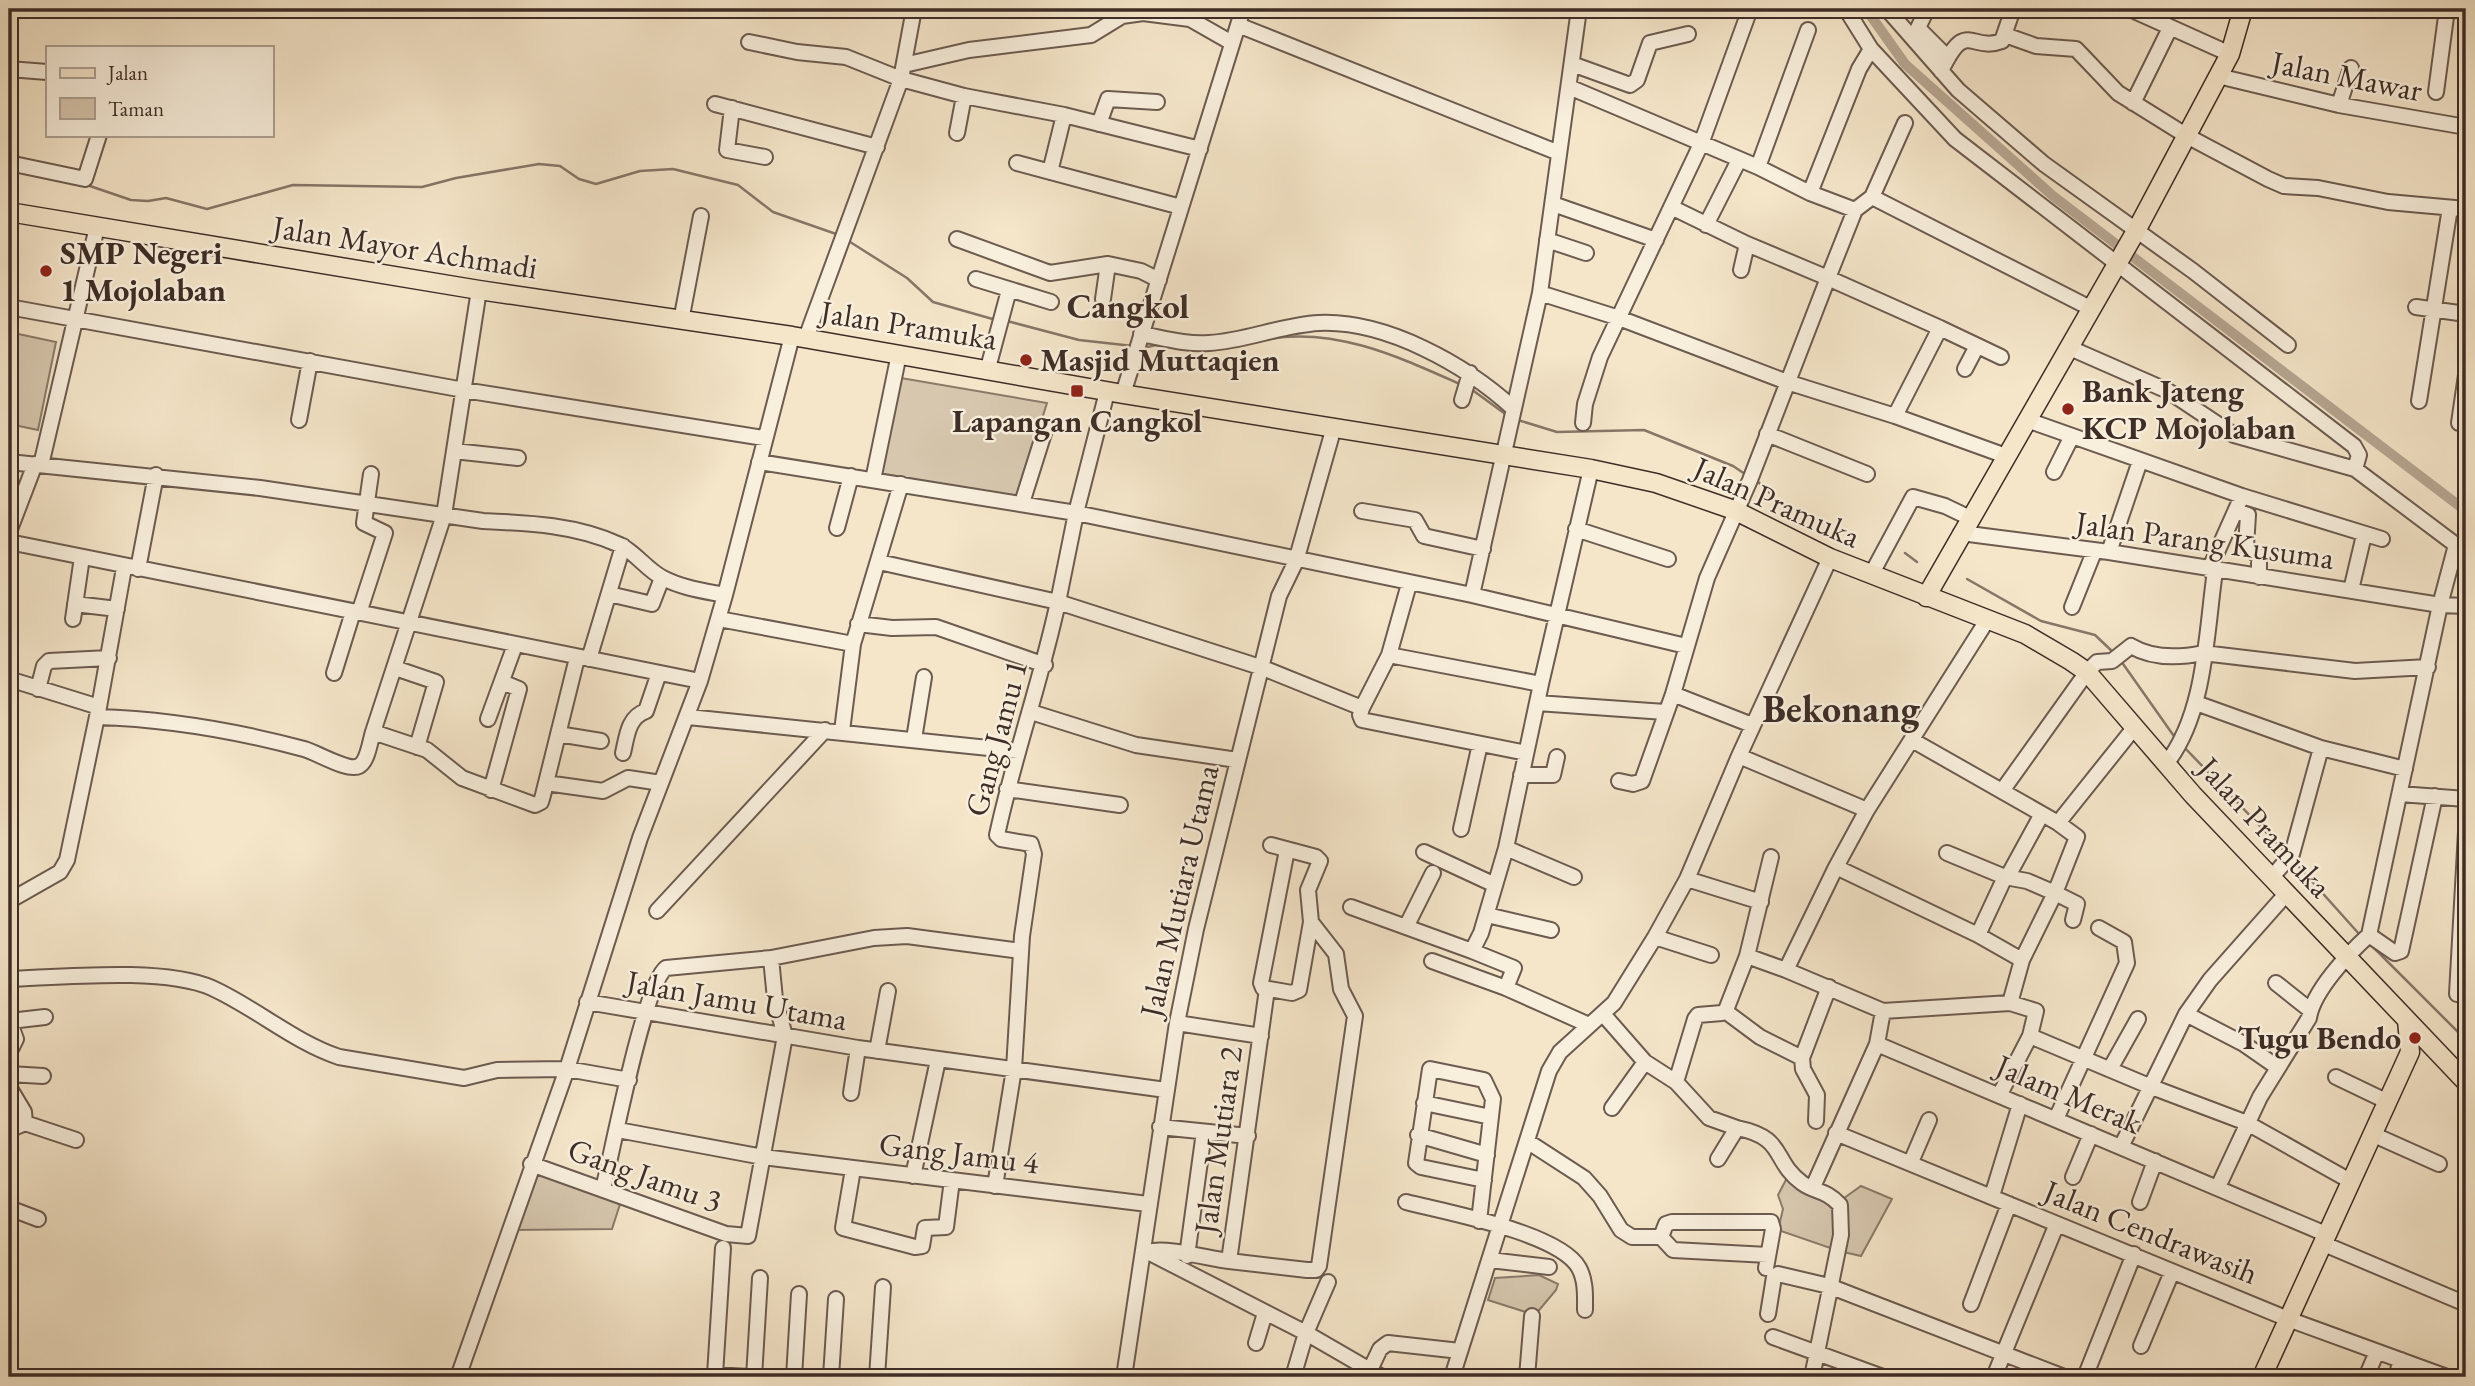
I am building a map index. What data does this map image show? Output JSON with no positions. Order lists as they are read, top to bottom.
{
  "streets": {
    "main road": ["Jalan Mayor Achmadi", "Jalan Pramuka"],
    "street": [
      "Jalan Mawar",
      "Jalan Parang Kusuma",
      "Gang Jamu 1",
      "Jalan Mutiara Utama",
      "Jalan Jamu Utama",
      "Jalam Merak",
      "Jalan Mutiara 2",
      "Gang Jamu 4",
      "Gang Jamu 3",
      "Jalan Cendrawasih"
    ]
  },
  "crossings": [
    ["Jalan Mayor Achmadi", "Jalan Pramuka"],
    ["Jalan Pramuka", "Jalan Parang Kusuma"],
    ["Jalan Pramuka", "Gang Jamu 1"],
    ["Jalan Pramuka", "Jalan Mutiara Utama"],
    ["Gang Jamu 1", "Jalan Jamu Utama"],
    ["Gang Jamu 1", "Gang Jamu 4"],
    ["Jalan Mutiara Utama", "Jalan Jamu Utama"],
    ["Jalan Mutiara Utama", "Jalan Mutiara 2"],
    ["Jalan Mutiara Utama", "Gang Jamu 4"],
    ["Gang Jamu 4", "Gang Jamu 3"]
  ],
  "districts": ["Cangkol", "Bekonang"],
  "places": {
    "other": [
      "SMP Negeri 1 Mojolaban",
      "Masjid Muttaqien",
      "Bank Jateng KCP Mojolaban",
      "Tugu Bendo"
    ],
    "transit": ["Lapangan Cangkol"]
  },
  "legend": ["Jalan", "Taman"]
}
